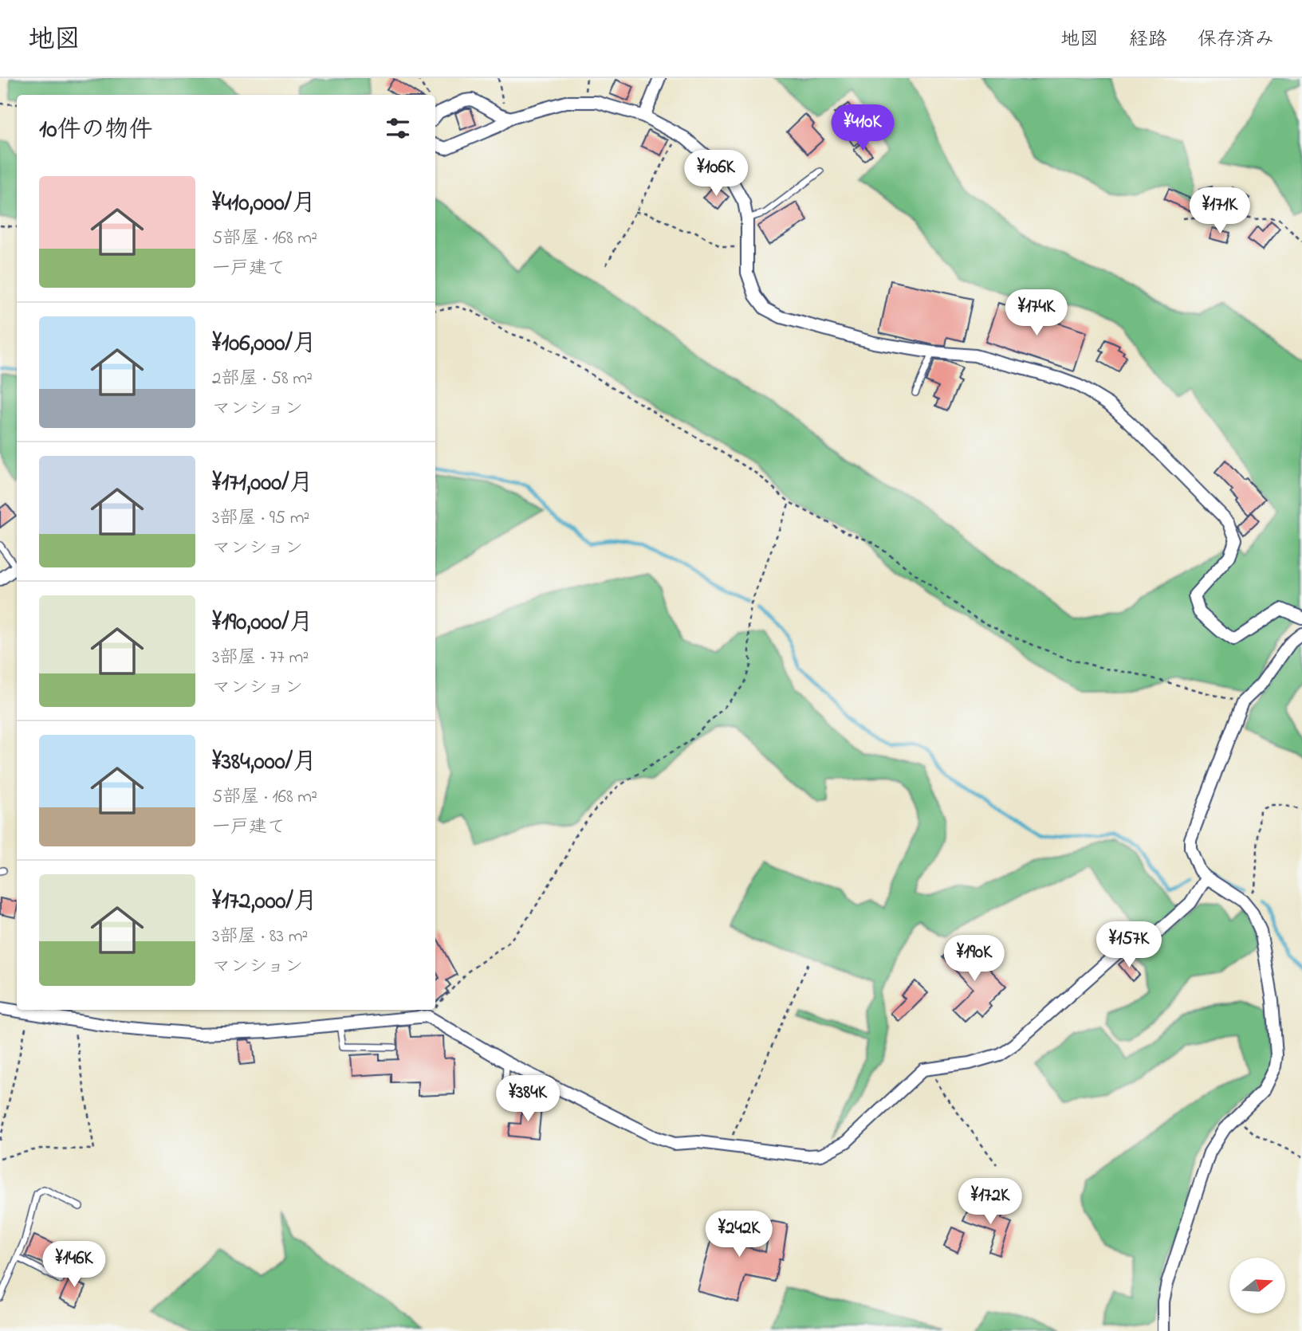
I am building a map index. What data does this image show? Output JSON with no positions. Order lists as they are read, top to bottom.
{
  "north": "right",
  "page": {
    "header": "地図",
    "nav": ["地図", "経路", "保存済み"],
    "heading": "10件の物件",
    "price": [
      "¥410K",
      "¥106K",
      "¥171K",
      "¥174K",
      "¥157K",
      "¥190K",
      "¥384K",
      "¥172K",
      "¥242K",
      "¥146K"
    ],
    "list": [
      {
        "name": "¥410,000/月",
        "note": "5部屋 · 168 m² · 一戸建て"
      },
      {
        "name": "¥106,000/月",
        "note": "2部屋 · 58 m² · マンション"
      },
      {
        "name": "¥171,000/月",
        "note": "3部屋 · 95 m² · マンション"
      },
      {
        "name": "¥190,000/月",
        "note": "3部屋 · 77 m² · マンション"
      },
      {
        "name": "¥384,000/月",
        "note": "5部屋 · 168 m² · 一戸建て"
      },
      {
        "name": "¥172,000/月",
        "note": "3部屋 · 83 m² · マンション"
      }
    ]
  }
}
